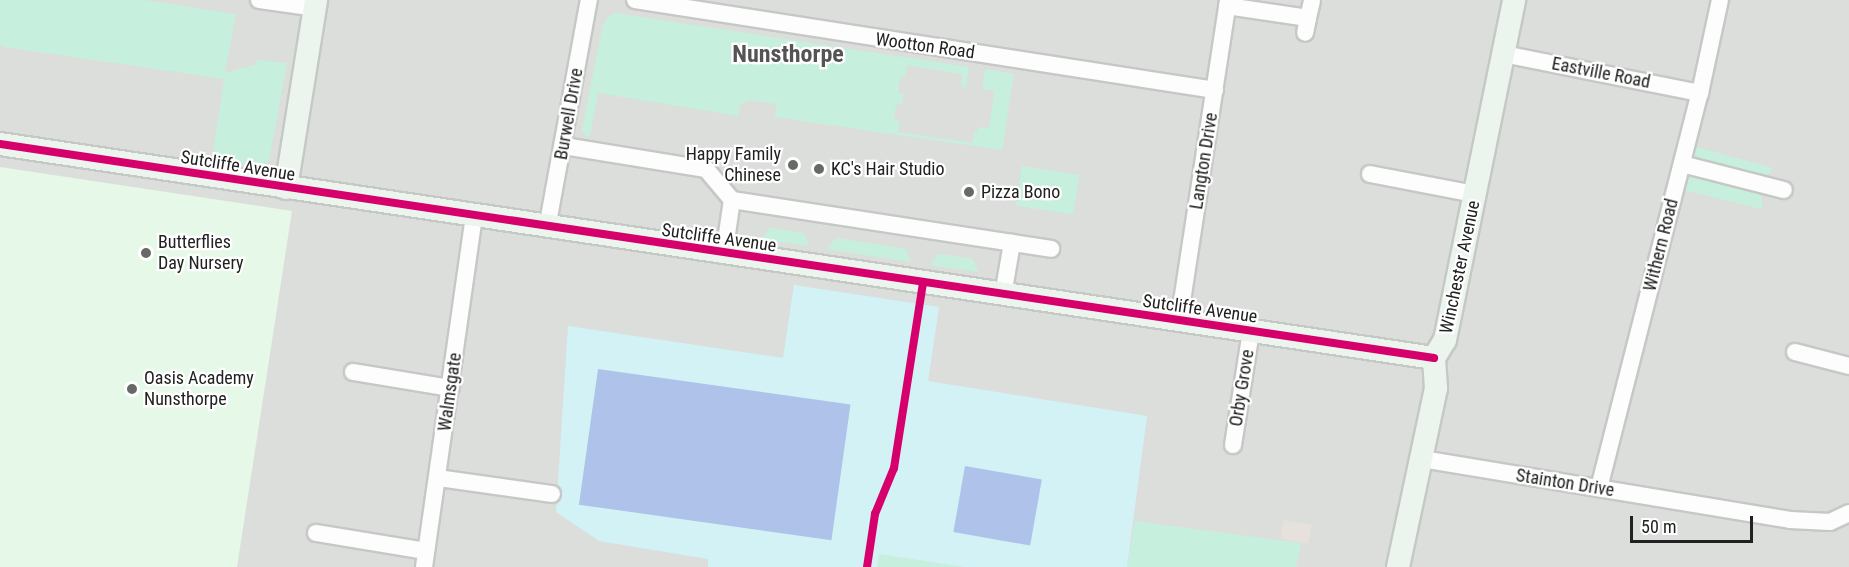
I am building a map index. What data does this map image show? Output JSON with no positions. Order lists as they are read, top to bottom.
{
  "streets": {
    "street": [
      "Wootton Road",
      "Eastville Road",
      "Burwell Drive",
      "Langton Drive",
      "Sutcliffe Avenue",
      "Withern Road",
      "Winchester Avenue",
      "Orby Grove",
      "Walmsgate",
      "Stainton Drive"
    ]
  },
  "crossings": [
    ["Wootton Road", "Langton Drive"],
    ["Eastville Road", "Withern Road"],
    ["Eastville Road", "Winchester Avenue"],
    ["Burwell Drive", "Sutcliffe Avenue"],
    ["Langton Drive", "Sutcliffe Avenue"],
    ["Sutcliffe Avenue", "Winchester Avenue"],
    ["Sutcliffe Avenue", "Orby Grove"],
    ["Sutcliffe Avenue", "Walmsgate"],
    ["Withern Road", "Stainton Drive"],
    ["Winchester Avenue", "Stainton Drive"]
  ],
  "districts": ["Nunsthorpe"],
  "places": [
    "Happy Family Chinese",
    "KC's Hair Studio",
    "Pizza Bono",
    "Butterflies Day Nursery",
    "Oasis Academy Nunsthorpe"
  ],
  "scale_bar": "50 m"
}
